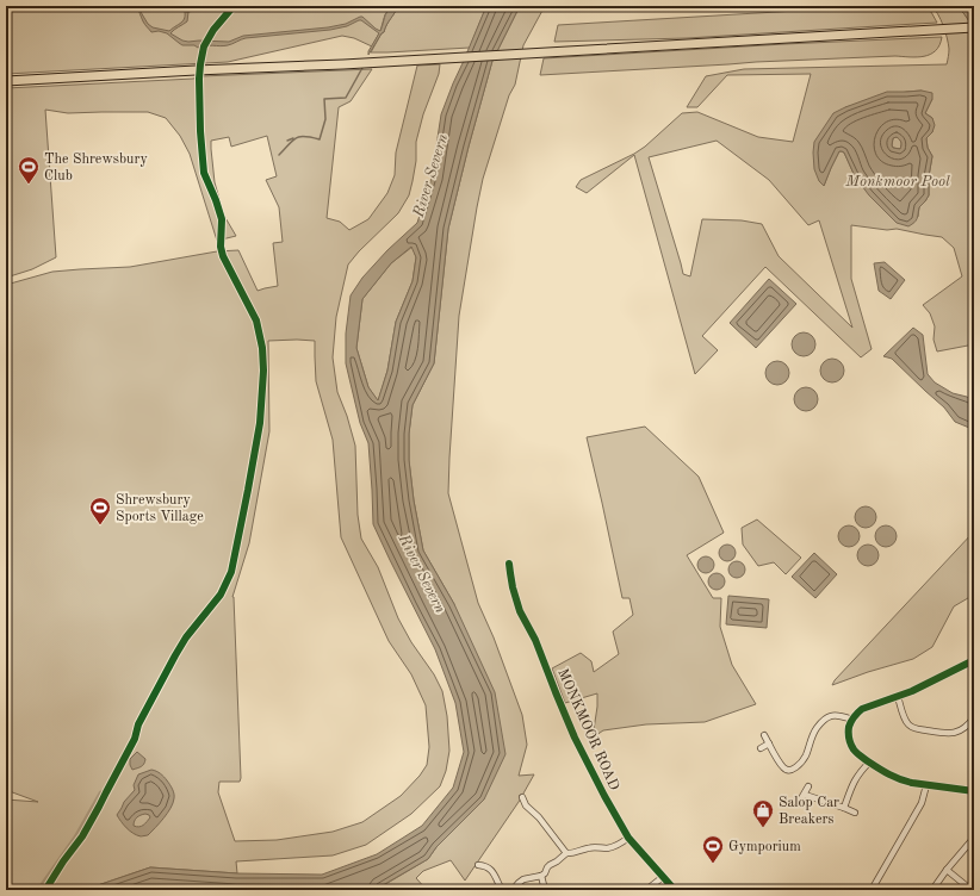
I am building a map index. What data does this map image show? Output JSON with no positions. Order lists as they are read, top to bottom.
{
  "streets": {
    "street": ["MONKMOOR ROAD"]
  },
  "water": ["River Severn", "Monkmoor Pool"],
  "places": {
    "sports": ["The Shrewsbury Club", "Shrewsbury Sports Village", "Gymporium"],
    "shop": ["Salop Car Breakers"]
  }
}
